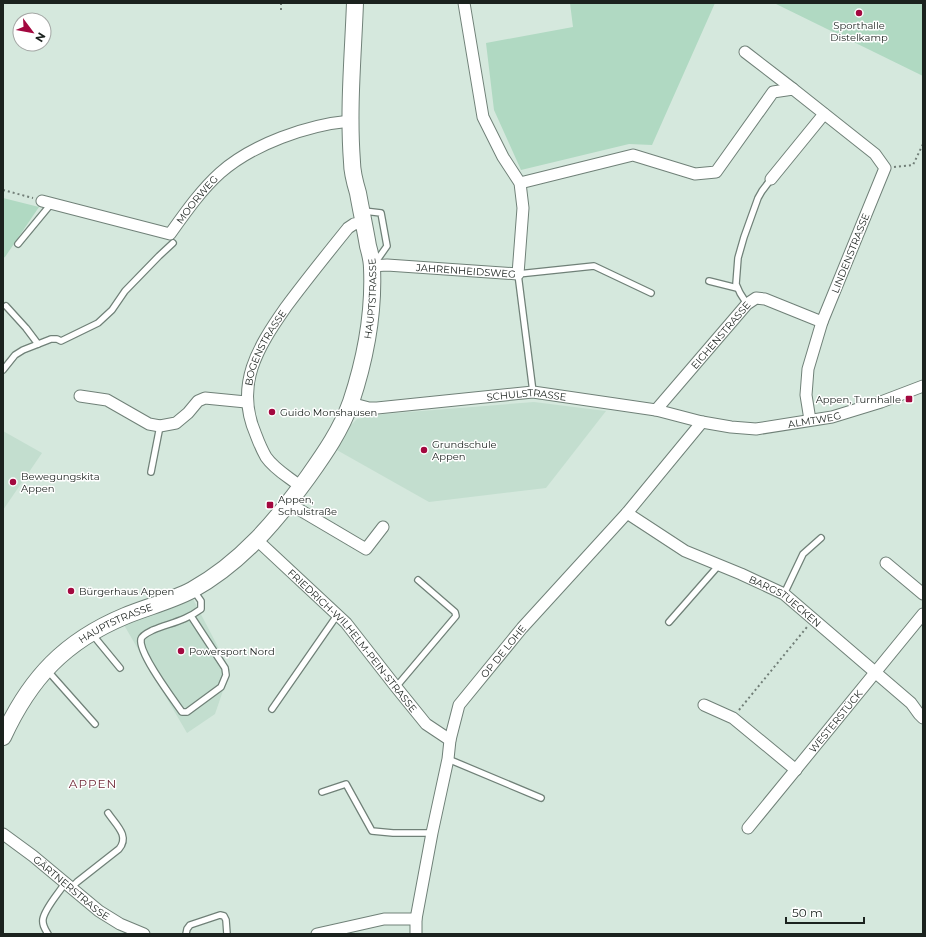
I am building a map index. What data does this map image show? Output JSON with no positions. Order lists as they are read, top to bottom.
{
  "streets": {
    "main road": ["HAUPTSTRASSE"],
    "street": [
      "MOORWEG",
      "LINDENSTRASSE",
      "JAHRENHEIDSWEG",
      "EICHENSTRASSE",
      "BOGENSTRASSE",
      "SCHULSTRASSE",
      "ALMTWEG",
      "BARGSTUECKEN",
      "FRIEDRICH-WILHELM-PEIN-STRASSE",
      "OP DE LOHE",
      "WESTERSTÜCK",
      "GÄRTNERSTRASSE"
    ]
  },
  "crossings": [
    ["MOORWEG", "HAUPTSTRASSE"],
    ["LINDENSTRASSE", "EICHENSTRASSE"],
    ["LINDENSTRASSE", "ALMTWEG"],
    ["JAHRENHEIDSWEG", "HAUPTSTRASSE"],
    ["HAUPTSTRASSE", "BOGENSTRASSE"],
    ["HAUPTSTRASSE", "SCHULSTRASSE"],
    ["HAUPTSTRASSE", "FRIEDRICH-WILHELM-PEIN-STRASSE"],
    ["EICHENSTRASSE", "SCHULSTRASSE"],
    ["SCHULSTRASSE", "ALMTWEG"],
    ["SCHULSTRASSE", "OP DE LOHE"],
    ["ALMTWEG", "OP DE LOHE"],
    ["BARGSTUECKEN", "OP DE LOHE"],
    ["BARGSTUECKEN", "WESTERSTÜCK"],
    ["FRIEDRICH-WILHELM-PEIN-STRASSE", "OP DE LOHE"]
  ],
  "districts": ["APPEN"],
  "places": {
    "other": [
      "Sporthalle Distelkamp",
      "Guido Monshausen",
      "Grundschule Appen",
      "Bewegungskita Appen",
      "Bürgerhaus Appen",
      "Powersport Nord"
    ],
    "transit": ["Appen, Turnhalle", "Appen, Schulstraße"]
  },
  "scale_bar": "50 m",
  "north": "bottom right"
}
